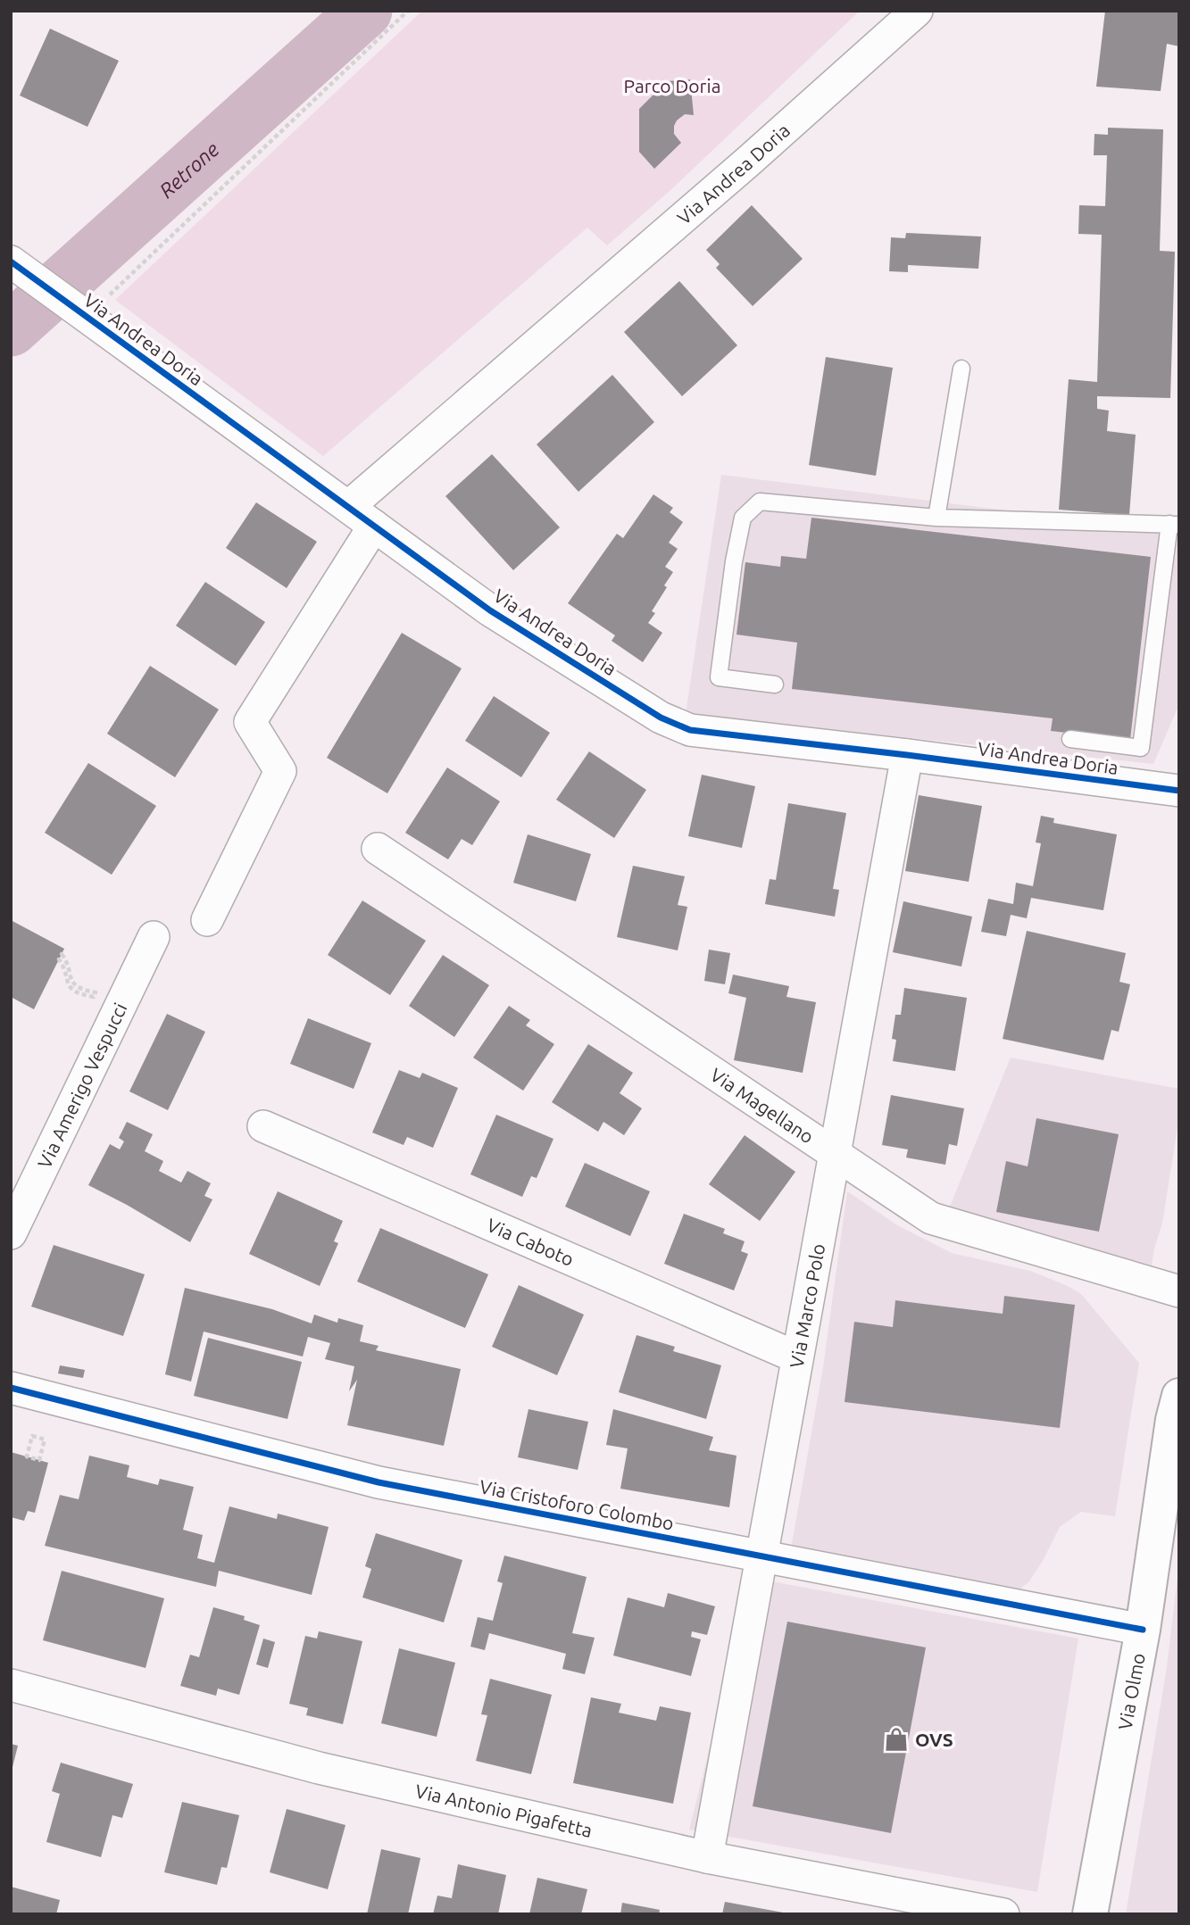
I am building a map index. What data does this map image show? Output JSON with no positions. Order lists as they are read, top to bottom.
{
  "streets": {
    "main road": ["Via Olmo"],
    "street": [
      "Via Andrea Doria",
      "Via Amerigo Vespucci",
      "Via Magellano",
      "Via Caboto",
      "Via Marco Polo",
      "Via Cristoforo Colombo",
      "Via Antonio Pigafetta"
    ]
  },
  "crossings": [
    ["Via Andrea Doria", "Via Marco Polo"],
    ["Via Magellano", "Via Marco Polo"],
    ["Via Caboto", "Via Marco Polo"],
    ["Via Marco Polo", "Via Cristoforo Colombo"],
    ["Via Marco Polo", "Via Antonio Pigafetta"],
    ["Via Cristoforo Colombo", "Via Olmo"]
  ],
  "water": ["Retrone"],
  "parks": ["Parco Doria"],
  "places": {
    "shop": ["OVS"]
  }
}
